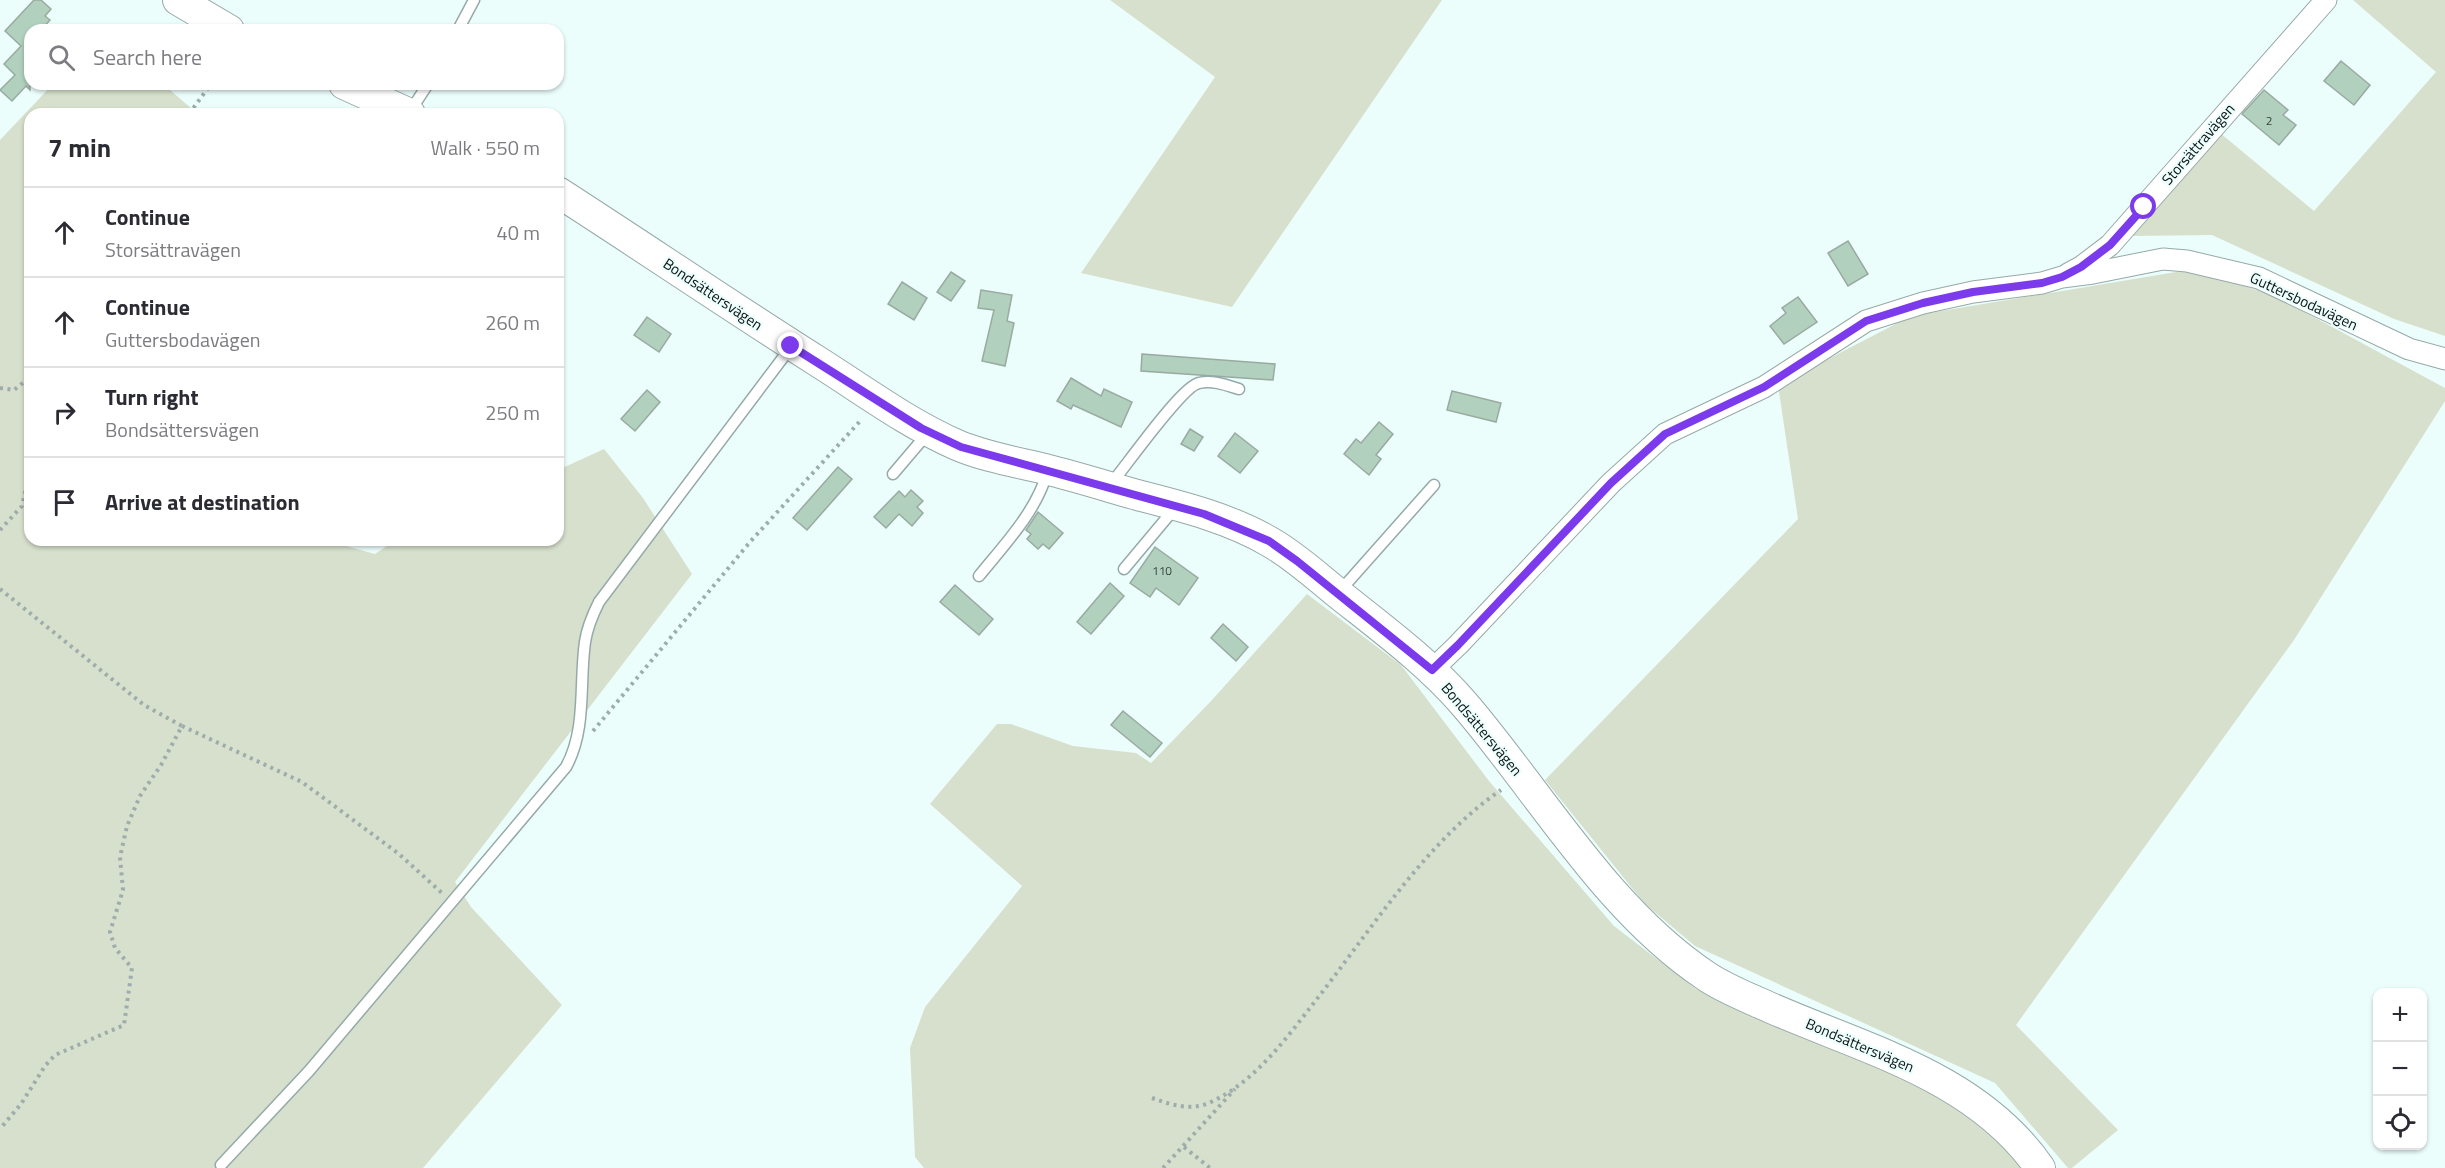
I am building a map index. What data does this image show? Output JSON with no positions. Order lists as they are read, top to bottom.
{
  "streets": {
    "street": ["Storsättravägen", "Bondsättersvägen", "Guttersbodavägen"]
  },
  "crossings": [
    ["Storsättravägen", "Guttersbodavägen"],
    ["Bondsättersvägen", "Guttersbodavägen"]
  ],
  "house_numbers": ["2", "110"],
  "page": {
    "search": "Search here",
    "heading": ["7 min", "Walk · 550 m"],
    "list": [
      ["Continue", "Storsättravägen", "40 m"],
      ["Continue", "Guttersbodavägen", "260 m"],
      ["Turn right", "Bondsättersvägen", "250 m"],
      "Arrive at destination"
    ],
    "map_buttons": ["+", "−"]
  }
}
